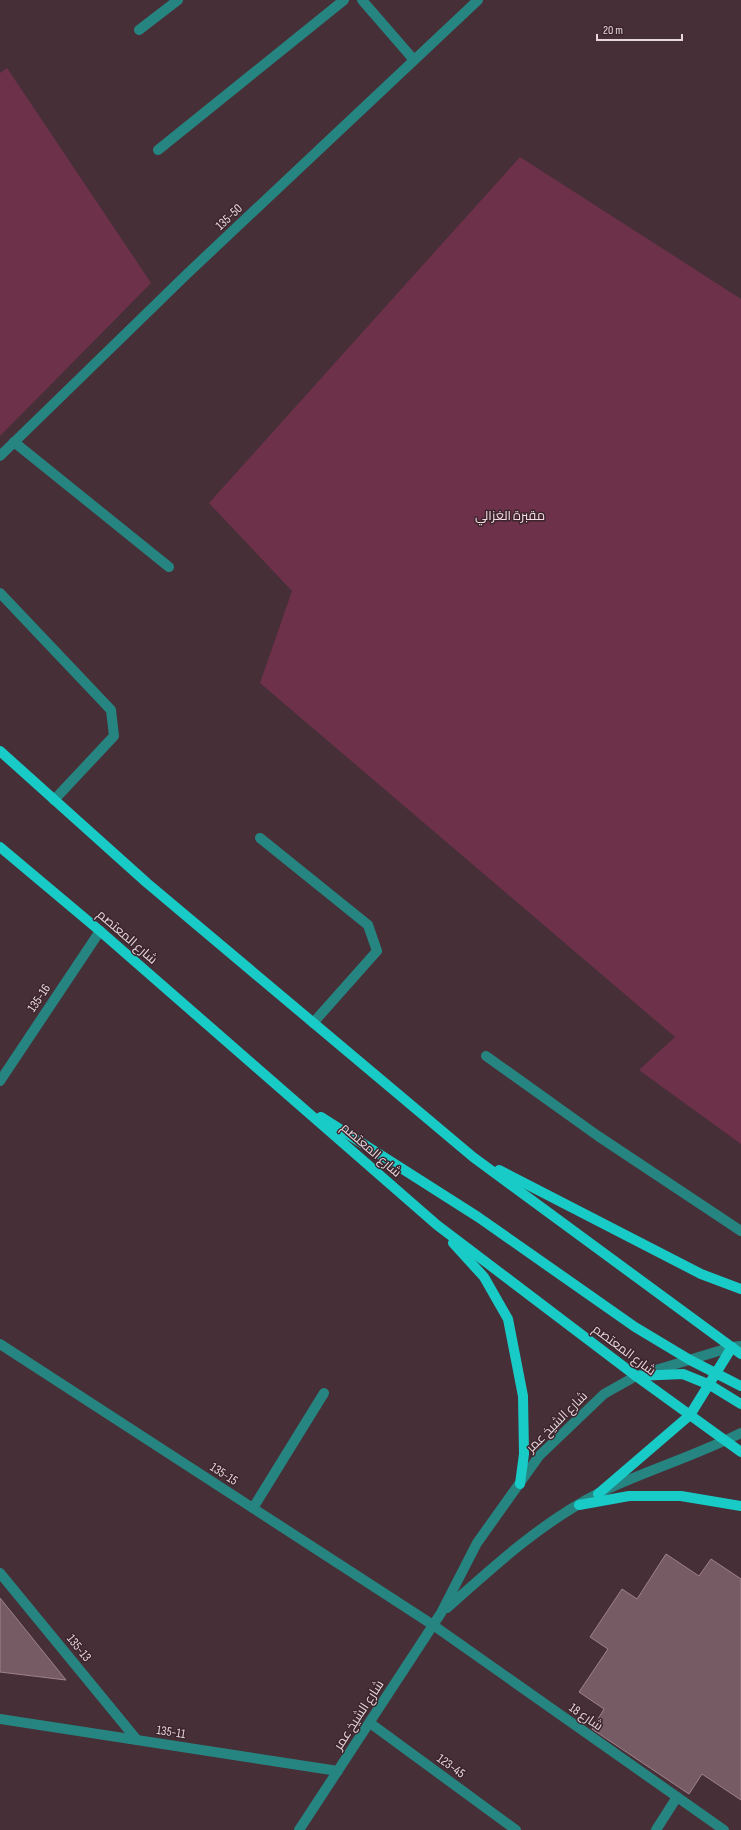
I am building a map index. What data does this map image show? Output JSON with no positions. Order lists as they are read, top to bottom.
{
  "streets": {
    "main road": ["شارع المعتصم"],
    "street": [
      "135-50",
      "135-16",
      "شارع الشيخ عمر",
      "135-15",
      "135-13",
      "شارع 18",
      "135-11",
      "123-45"
    ]
  },
  "crossings": [
    ["شارع المعتصم", "135-16"],
    ["شارع المعتصم", "شارع الشيخ عمر"],
    ["شارع الشيخ عمر", "135-15"],
    ["شارع الشيخ عمر", "شارع 18"],
    ["شارع الشيخ عمر", "135-11"],
    ["شارع الشيخ عمر", "123-45"],
    ["135-15", "شارع 18"],
    ["135-13", "135-11"]
  ],
  "parks": ["مقبرة الغزالي"],
  "scale_bar": "20 m"
}
